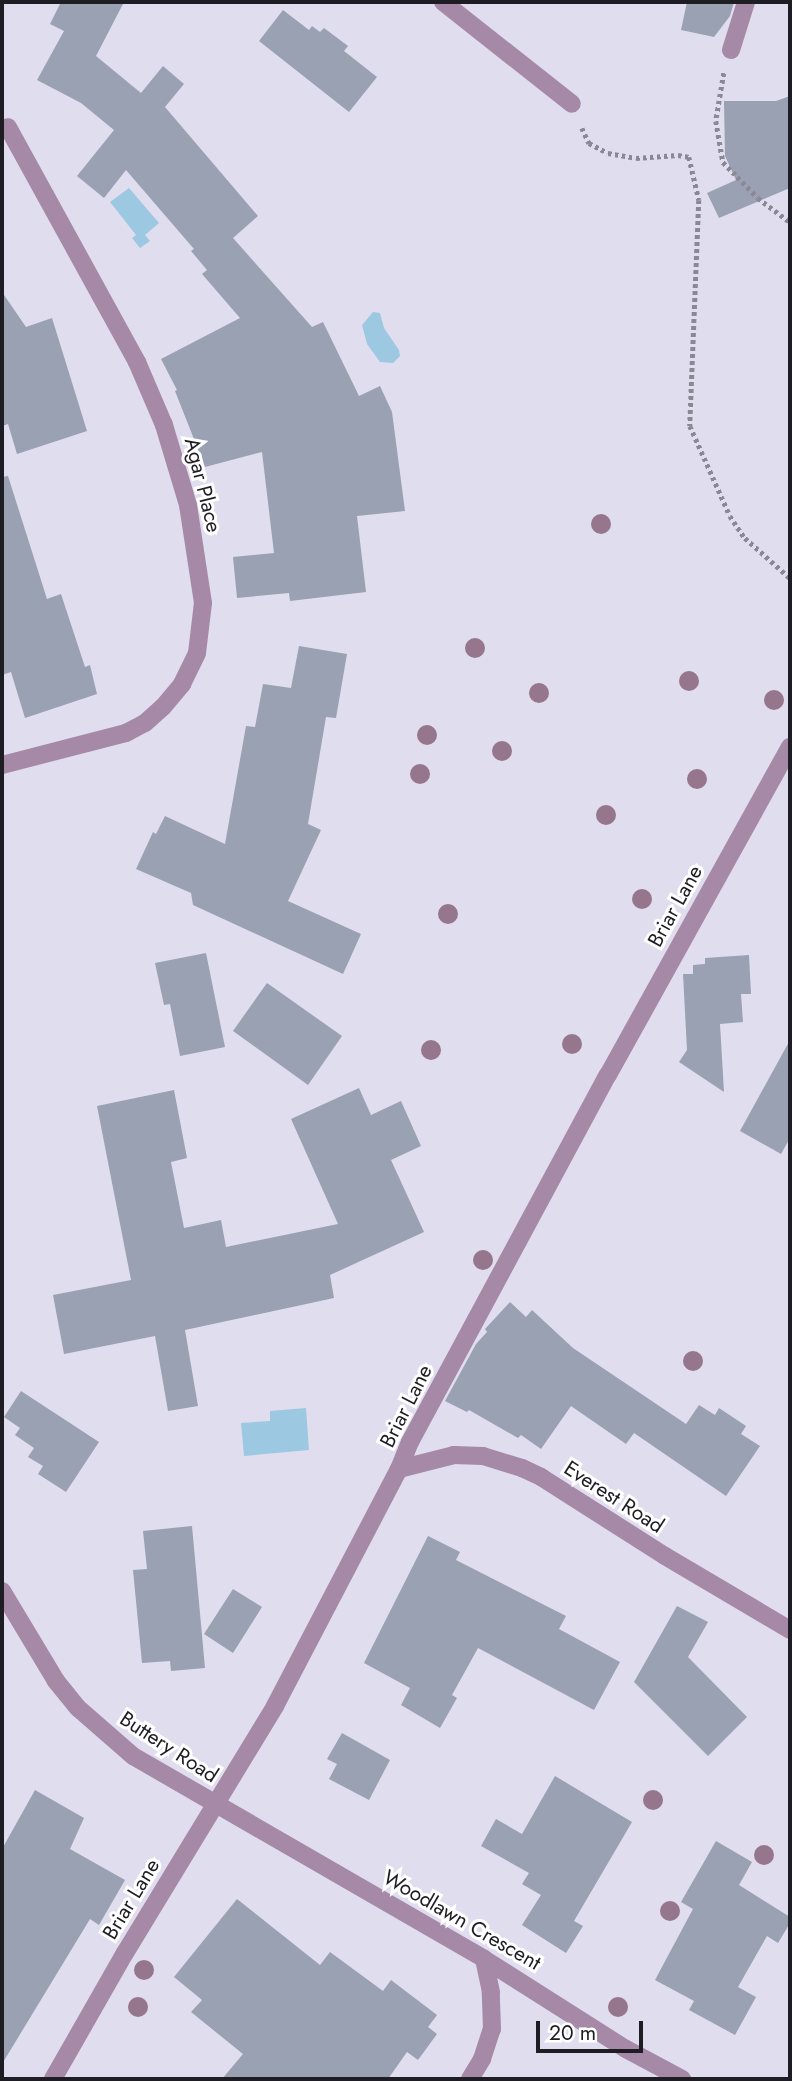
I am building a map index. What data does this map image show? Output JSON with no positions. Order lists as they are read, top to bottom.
{
  "streets": {
    "street": [
      "Agar Place",
      "Briar Lane",
      "Everest Road",
      "Buttery Road",
      "Woodlawn Crescent"
    ]
  },
  "crossings": [
    ["Briar Lane", "Everest Road"],
    ["Briar Lane", "Buttery Road"],
    ["Briar Lane", "Woodlawn Crescent"],
    ["Buttery Road", "Woodlawn Crescent"]
  ],
  "scale_bar": "20 m"
}
